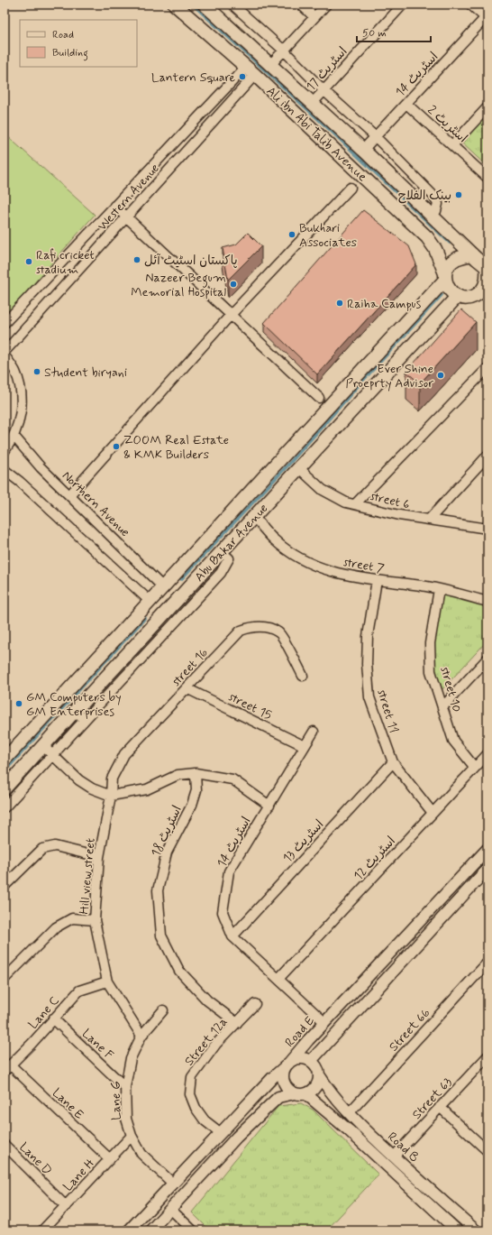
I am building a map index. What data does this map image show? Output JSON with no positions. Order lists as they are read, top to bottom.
{
  "streets": {
    "main road": ["Ali ibn Abi Talib Avenue", "Abu Bakar Avenue"],
    "street": [
      "اسٹریٹ 17",
      "اسٹریٹ 14",
      "اسٹریٹ 2",
      "Western Avenue",
      "street 6",
      "Northern Avenue",
      "street 7",
      "street 16",
      "street 10",
      "street 15",
      "street 11",
      "اسٹریٹ 18",
      "اسٹریٹ 13",
      "اسٹریٹ 12",
      "Hill view street",
      "Lane C",
      "Street 66",
      "Road E",
      "Street 12a",
      "Lane F",
      "Street 63",
      "Lane G",
      "Lane E",
      "Road B",
      "Lane D",
      "Lane H"
    ]
  },
  "crossings": [
    ["اسٹریٹ 17", "Ali ibn Abi Talib Avenue"],
    ["اسٹریٹ 14", "اسٹریٹ 2"],
    ["اسٹریٹ 14", "Ali ibn Abi Talib Avenue"],
    ["اسٹریٹ 14", "street 15"],
    ["اسٹریٹ 14", "اسٹریٹ 13"],
    ["اسٹریٹ 14", "اسٹریٹ 12"],
    ["اسٹریٹ 14", "Road E"],
    ["Ali ibn Abi Talib Avenue", "Western Avenue"],
    ["Ali ibn Abi Talib Avenue", "Abu Bakar Avenue"],
    ["street 6", "Abu Bakar Avenue"],
    ["Northern Avenue", "Abu Bakar Avenue"],
    ["Abu Bakar Avenue", "street 7"],
    ["street 7", "street 10"],
    ["street 7", "street 11"],
    ["street 16", "street 15"],
    ["street 16", "Hill view street"],
    ["street 10", "اسٹریٹ 12"],
    ["street 11", "اسٹریٹ 13"],
    ["street 11", "اسٹریٹ 12"],
    ["اسٹریٹ 18", "Street 12a"],
    ["Hill view street", "Lane C"],
    ["Hill view street", "Lane G"],
    ["Lane C", "Lane F"],
    ["Lane C", "Lane E"],
    ["Street 66", "Road B"],
    ["Road E", "Street 12a"],
    ["Road E", "Lane G"],
    ["Road E", "Road B"],
    ["Lane F", "Lane G"],
    ["Street 63", "Road B"],
    ["Lane G", "Lane H"],
    ["Lane E", "Lane H"],
    ["Lane D", "Lane H"]
  ],
  "places": [
    "Lantern Square",
    "بینک الفلاح",
    "Bukhari Associates",
    "پاکستان اسٹیٹ آئل",
    "Rafi cricket stadium",
    "Nazeer Begum Memorial Hospital",
    "Raiha Campus",
    "Student biryani",
    "Ever Shine Proeprty Advisor",
    "ZOOM Real Estate & KMK Builders",
    "GM Computers by GM Enterprises"
  ],
  "legend": ["Road", "Building"],
  "scale_bar": "50 m"
}
